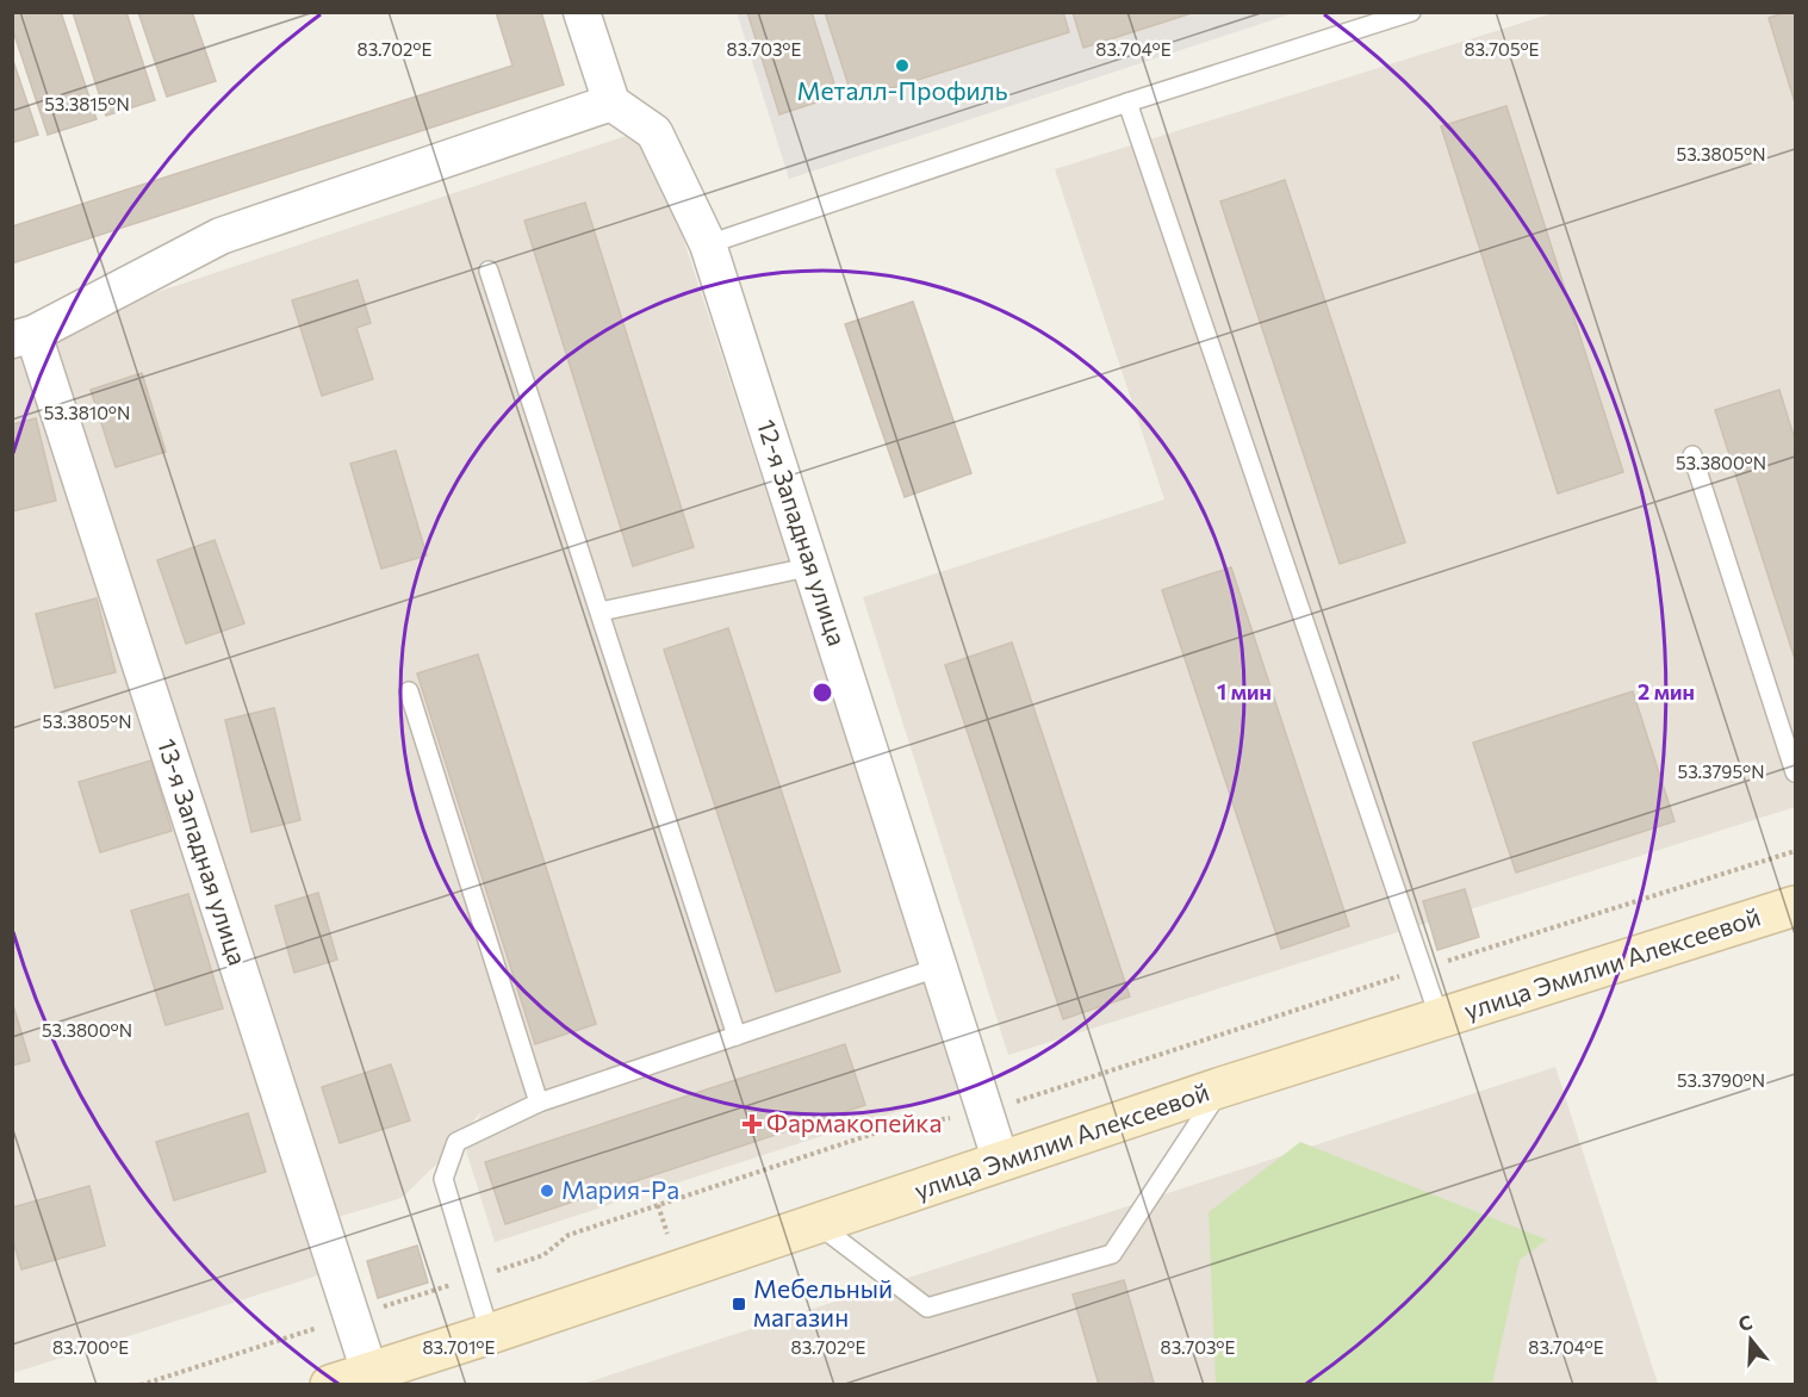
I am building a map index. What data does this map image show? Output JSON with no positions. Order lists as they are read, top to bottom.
{
  "streets": {
    "street": ["12-я Западная улица", "13-я Западная улица", "улица Эмилии Алексеевой"]
  },
  "crossings": [
    ["12-я Западная улица", "улица Эмилии Алексеевой"],
    ["13-я Западная улица", "улица Эмилии Алексеевой"]
  ],
  "places": {
    "other": ["Металл-Профиль", "Мария-Ра"],
    "health": ["Фармакопейка"],
    "transit": ["Мебельный магазин"]
  },
  "north": "top",
  "coordinates": [
    "83.702°E",
    "83.703°E",
    "83.704°E",
    "83.705°E",
    "53.3815°N",
    "53.3805°N",
    "53.3810°N",
    "53.3800°N",
    "53.3795°N",
    "53.3790°N",
    "83.700°E",
    "83.701°E"
  ],
  "rings": ["1 мин", "2 мин"]
}
